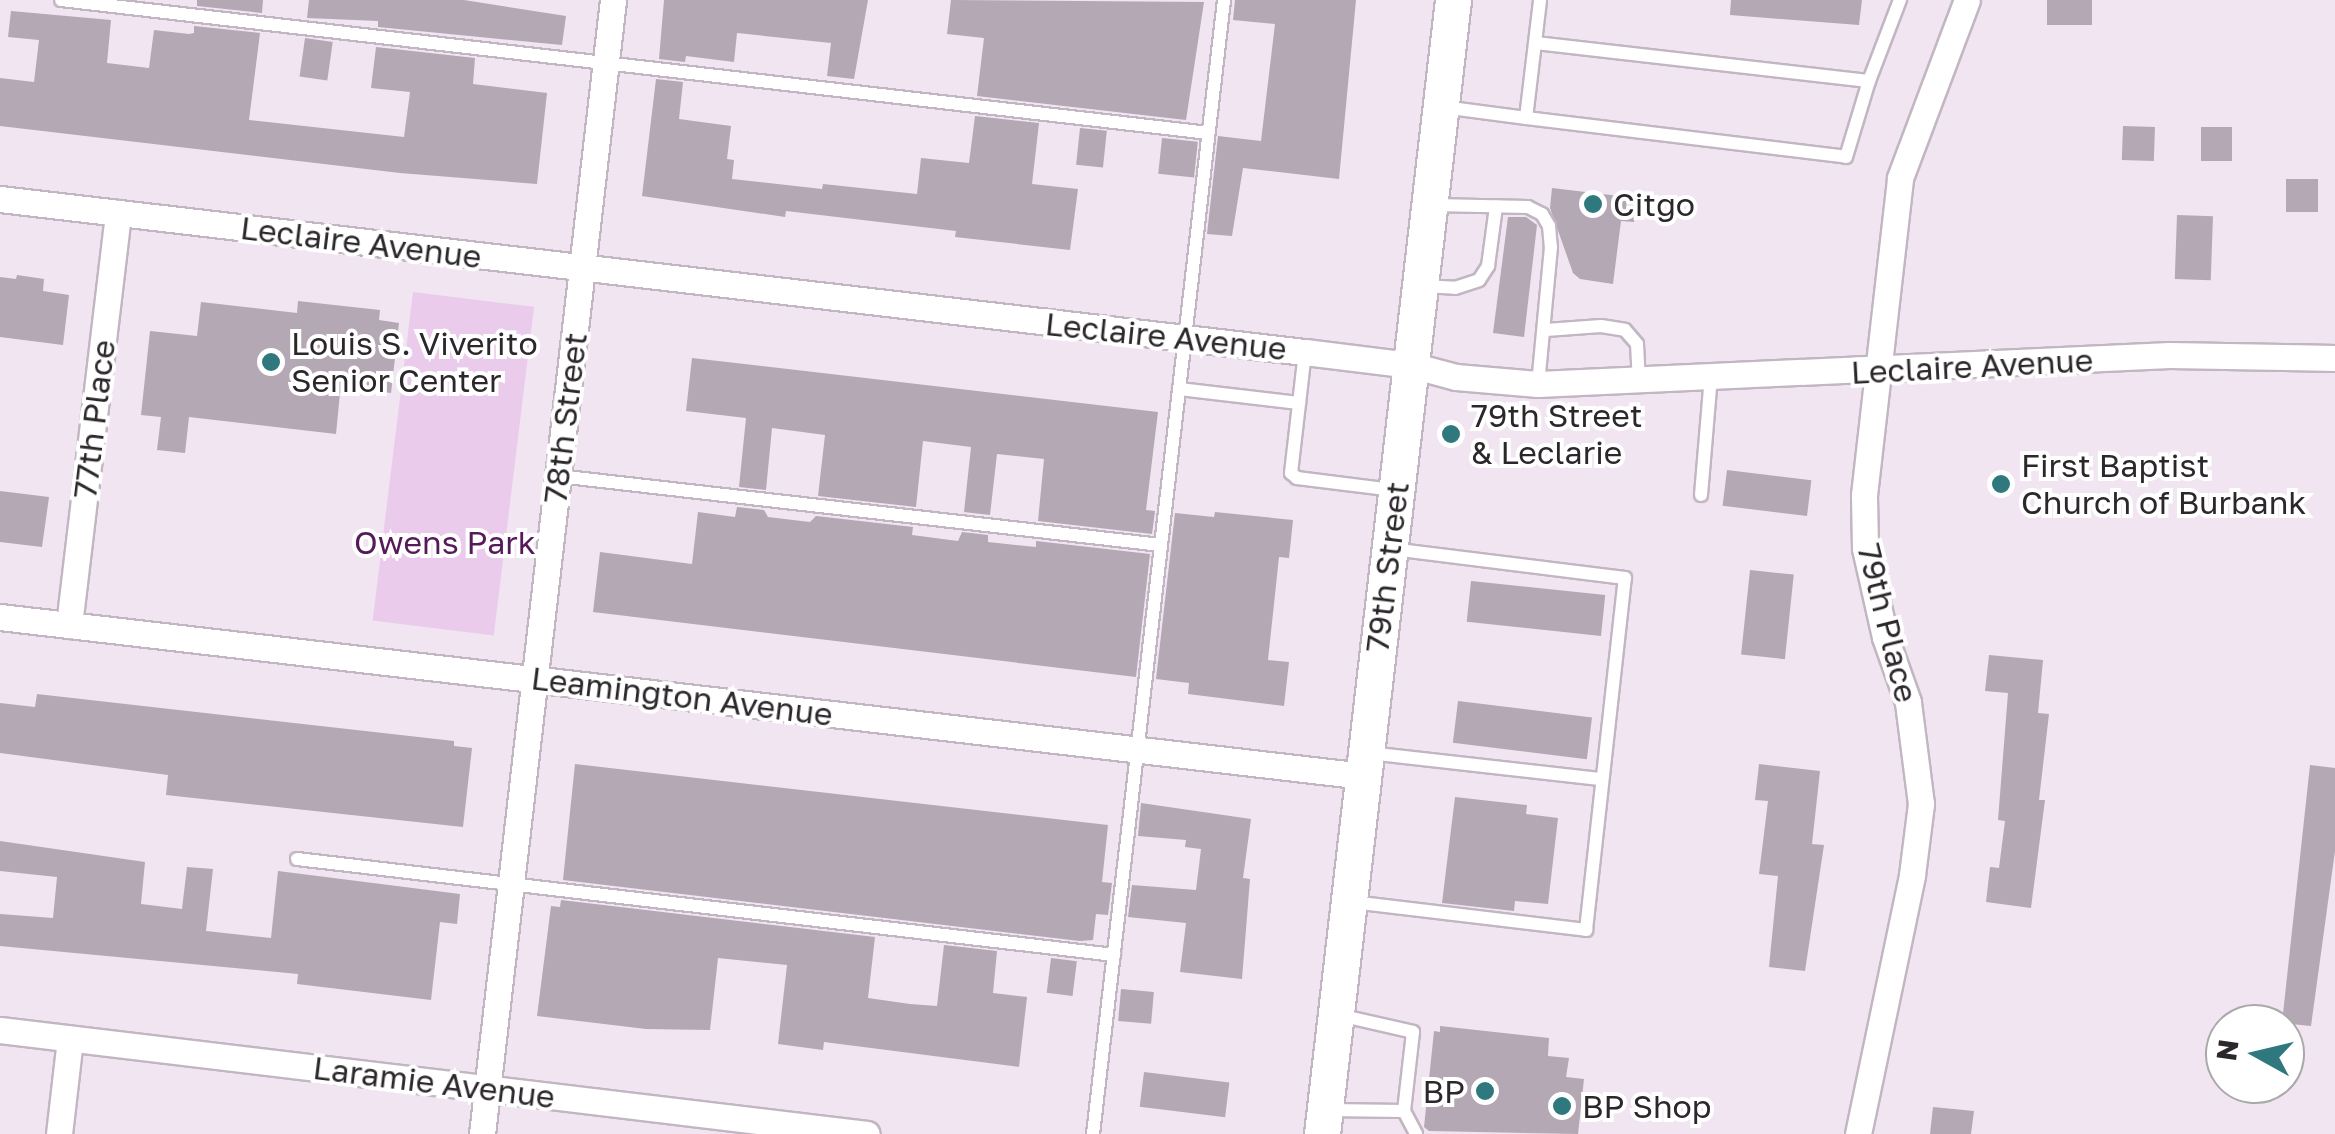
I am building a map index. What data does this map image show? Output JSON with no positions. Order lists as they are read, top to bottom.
{
  "streets": {
    "main road": ["79th Street"],
    "street": [
      "Leclaire Avenue",
      "78th Street",
      "77th Place",
      "79th Place",
      "Leamington Avenue",
      "Laramie Avenue"
    ]
  },
  "crossings": [
    ["Leclaire Avenue", "78th Street"],
    ["Leclaire Avenue", "77th Place"],
    ["Leclaire Avenue", "79th Street"],
    ["Leclaire Avenue", "79th Place"],
    ["78th Street", "Leamington Avenue"],
    ["78th Street", "Laramie Avenue"],
    ["77th Place", "Leamington Avenue"],
    ["79th Street", "Leamington Avenue"]
  ],
  "parks": ["Owens Park"],
  "places": [
    "Citgo",
    "Louis S. Viverito Senior Center",
    "79th Street & Leclarie",
    "First Baptist Church of Burbank",
    "BP",
    "BP Shop"
  ],
  "north": "left"
}
